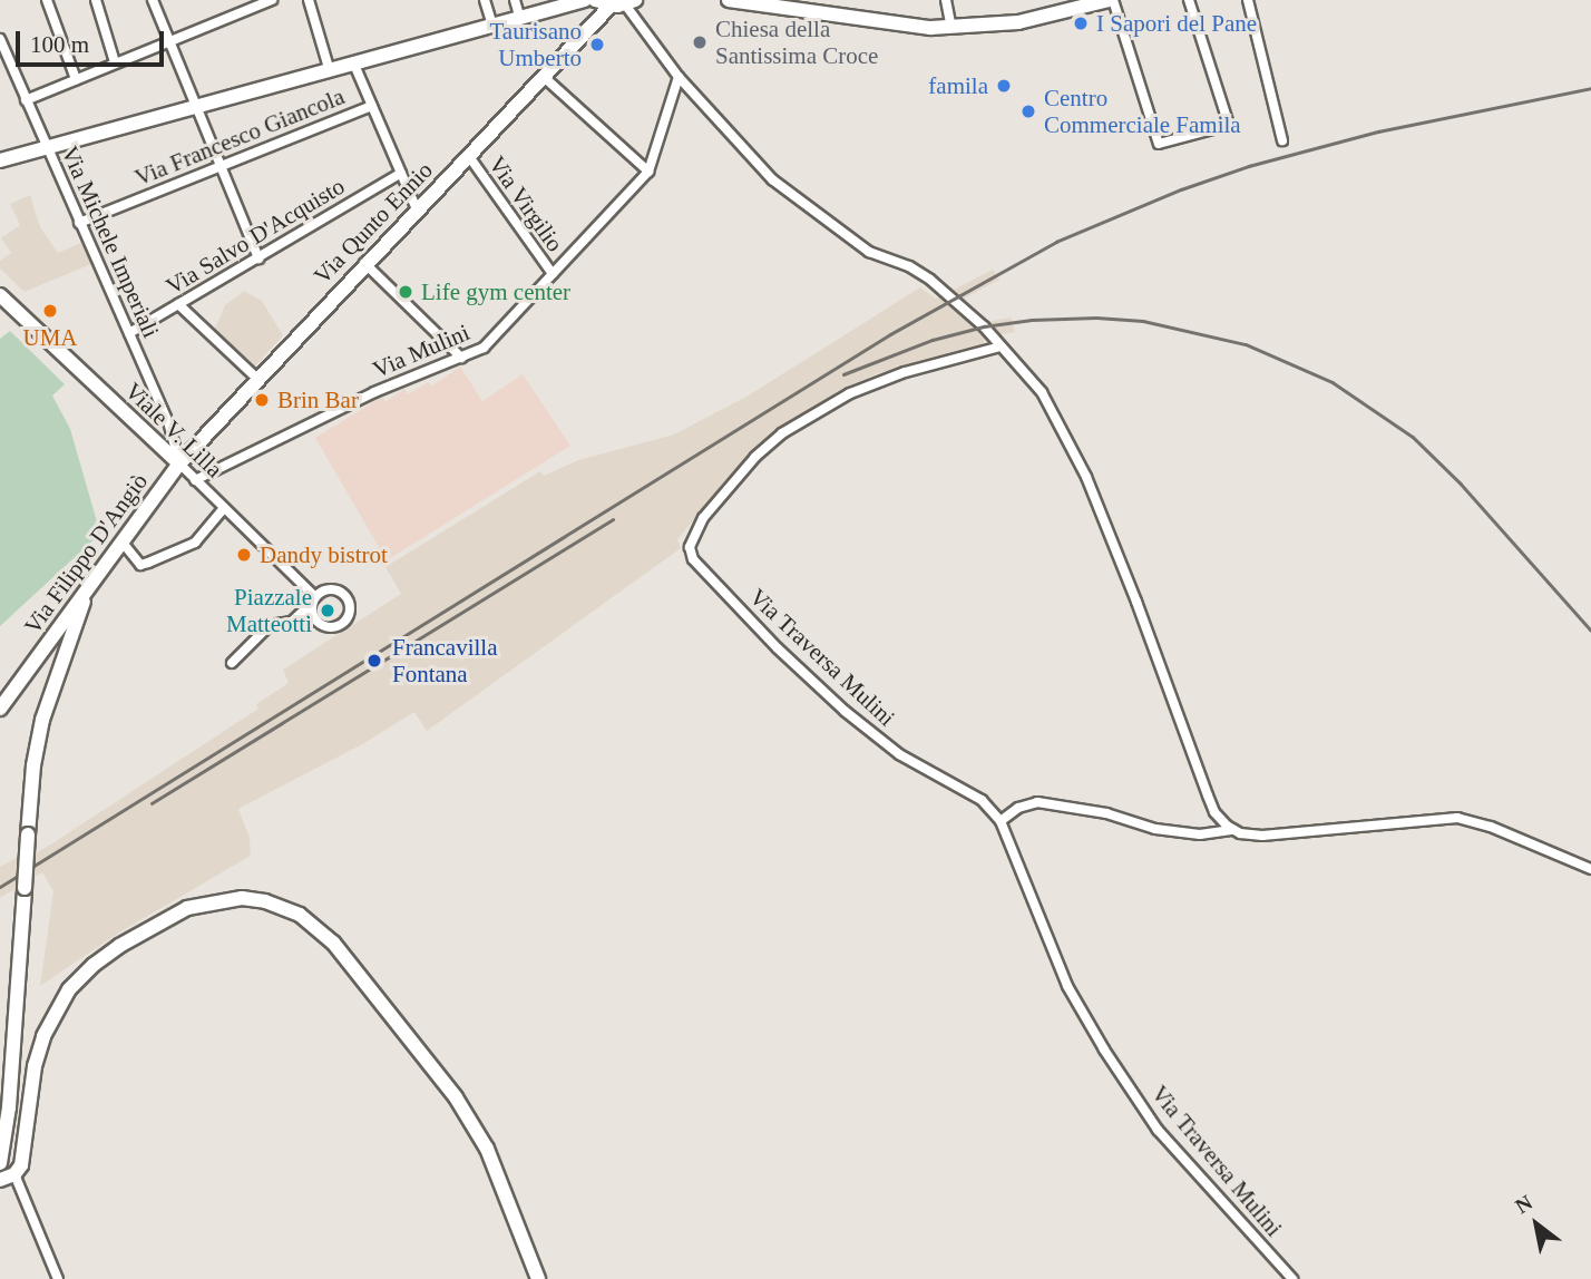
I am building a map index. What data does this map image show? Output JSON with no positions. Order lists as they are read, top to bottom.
{
  "streets": {
    "main road": ["Via Qunto Ennio", "Viale V. Lilla", "Via Filippo D'Angiò"],
    "street": [
      "Via Francesco Giancola",
      "Via Virgilio",
      "Via Salvo D'Acquisto",
      "Via Michele Imperiali",
      "Via Mulini",
      "Via Traversa Mulini"
    ]
  },
  "crossings": [
    ["Via Francesco Giancola", "Via Michele Imperiali"],
    ["Via Virgilio", "Via Qunto Ennio"],
    ["Via Virgilio", "Via Mulini"],
    ["Via Qunto Ennio", "Via Michele Imperiali"],
    ["Via Qunto Ennio", "Viale V. Lilla"],
    ["Via Qunto Ennio", "Via Filippo D'Angiò"],
    ["Via Salvo D'Acquisto", "Via Michele Imperiali"],
    ["Via Michele Imperiali", "Viale V. Lilla"],
    ["Via Michele Imperiali", "Via Filippo D'Angiò"],
    ["Via Mulini", "Viale V. Lilla"],
    ["Viale V. Lilla", "Via Filippo D'Angiò"]
  ],
  "places": [
    "I Sapori del Pane",
    "Chiesa della Santissima Croce",
    "Taurisano Umberto",
    "famila",
    "Centro Commerciale Famila",
    "Life gym center",
    "UMA",
    "Brin Bar",
    "Dandy bistrot",
    "Piazzale Matteotti",
    "Francavilla Fontana"
  ],
  "scale_bar": "100 m",
  "north": "top left"
}
